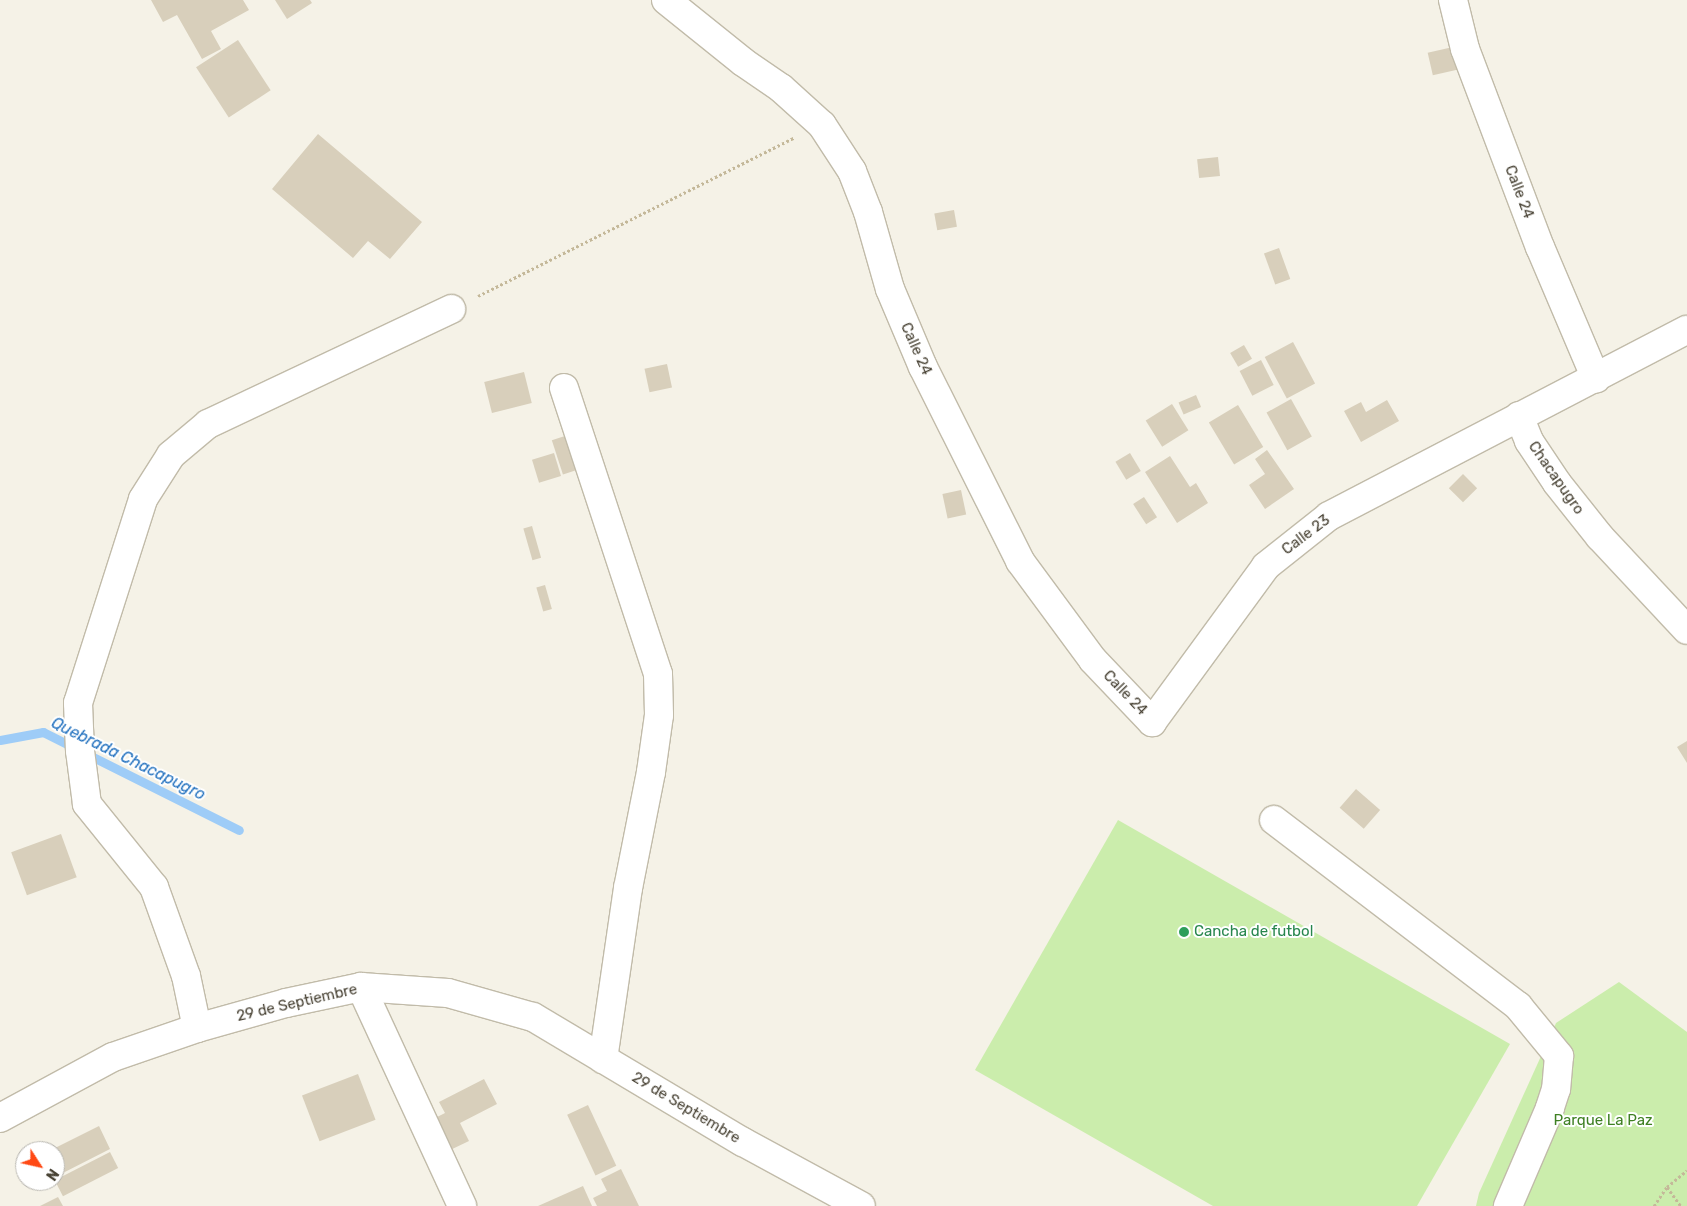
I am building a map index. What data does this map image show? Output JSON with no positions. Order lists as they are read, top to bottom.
{
  "streets": {
    "street": [
      "Calle 24",
      "Chacapugro",
      "Calle 23",
      "29 de Septiembre"
    ]
  },
  "crossings": [
    ["Calle 24", "Calle 23"],
    ["Chacapugro", "Calle 23"]
  ],
  "water": ["Quebrada Chacapugro"],
  "parks": ["Parque La Paz"],
  "places": ["Cancha de futbol"],
  "north": "bottom right"
}
